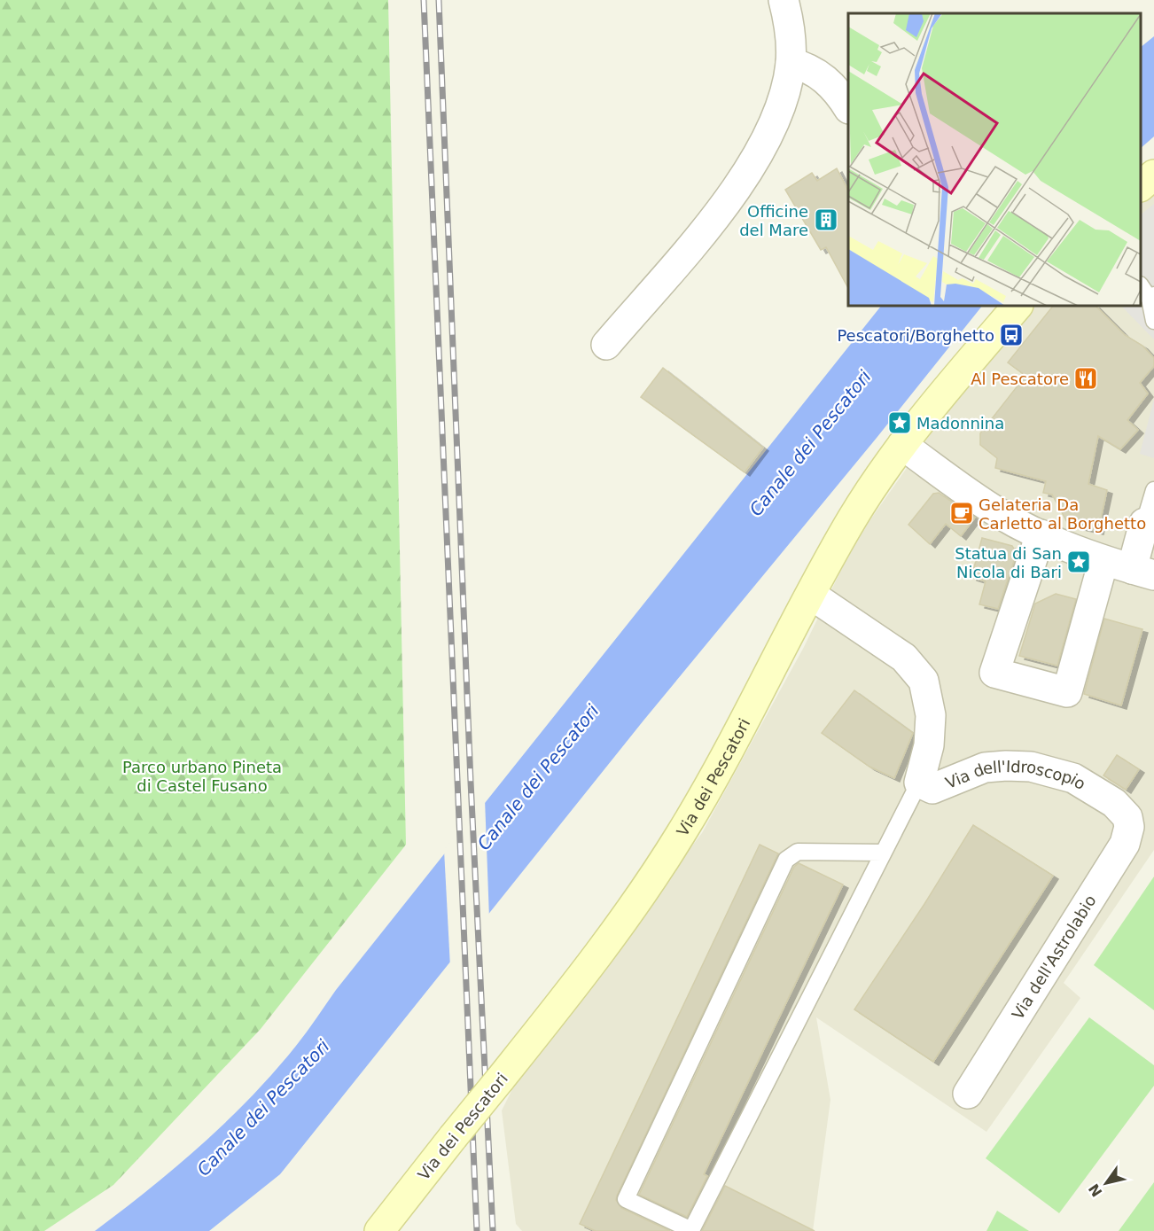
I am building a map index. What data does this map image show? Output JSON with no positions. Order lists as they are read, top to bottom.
{
  "streets": {
    "street": ["Via dei Pescatori", "Via dell'Idroscopio", "Via dell'Astrolabio"]
  },
  "crossings": [
    ["Via dei Pescatori", "Via dell'Idroscopio"],
    ["Via dell'Idroscopio", "Via dell'Astrolabio"]
  ],
  "water": ["Canale dei Pescatori"],
  "parks": ["Parco urbano Pineta di Castel Fusano"],
  "places": {
    "building": ["Officine del Mare"],
    "bus stop": ["Pescatori/Borghetto"],
    "restaurant": ["Al Pescatore"],
    "place": ["Madonnina", "Statua di San Nicola di Bari"],
    "cafe": ["Gelateria Da Carletto al Borghetto"]
  },
  "north": "bottom left"
}
